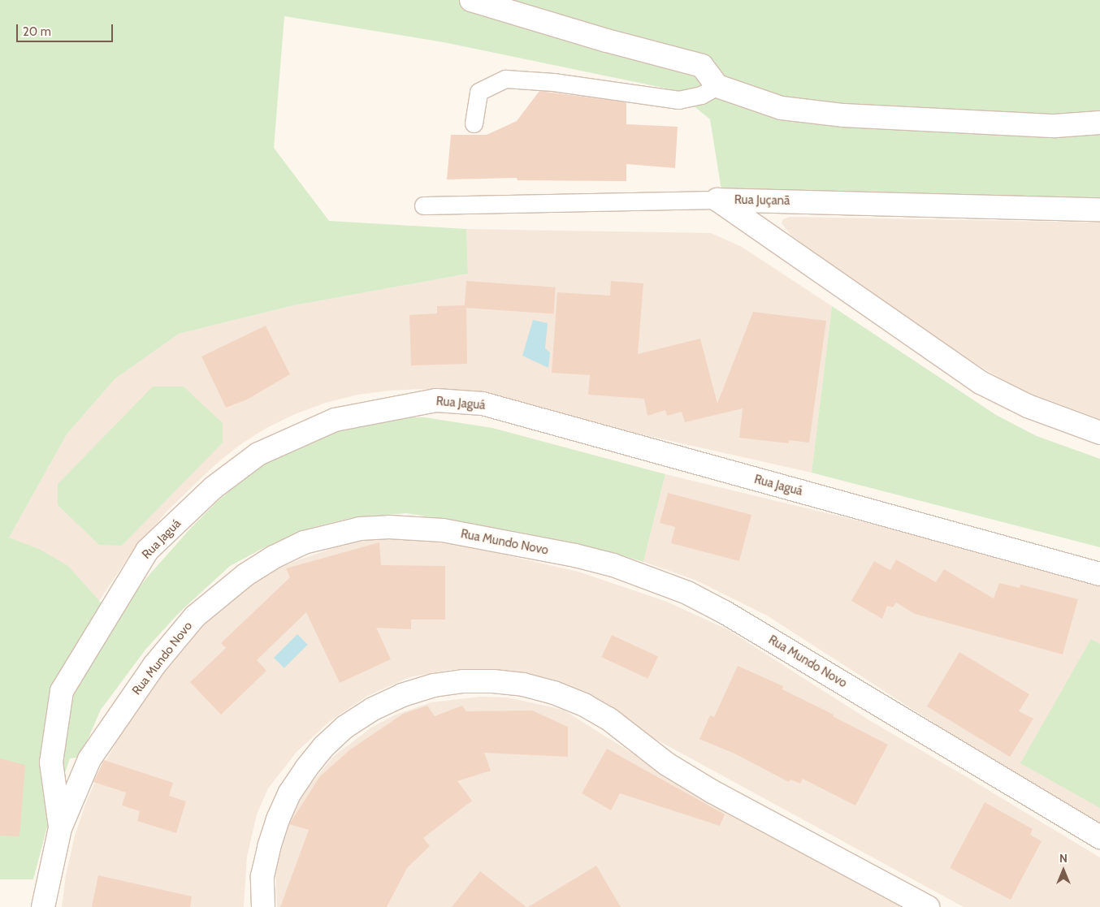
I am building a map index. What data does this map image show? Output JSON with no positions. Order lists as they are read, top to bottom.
{
  "streets": {
    "street": ["Rua Juçanã", "Rua Jaguá", "Rua Mundo Novo"]
  },
  "crossings": [
    ["Rua Jaguá", "Rua Mundo Novo"]
  ],
  "scale_bar": "20 m",
  "north": "top"
}
